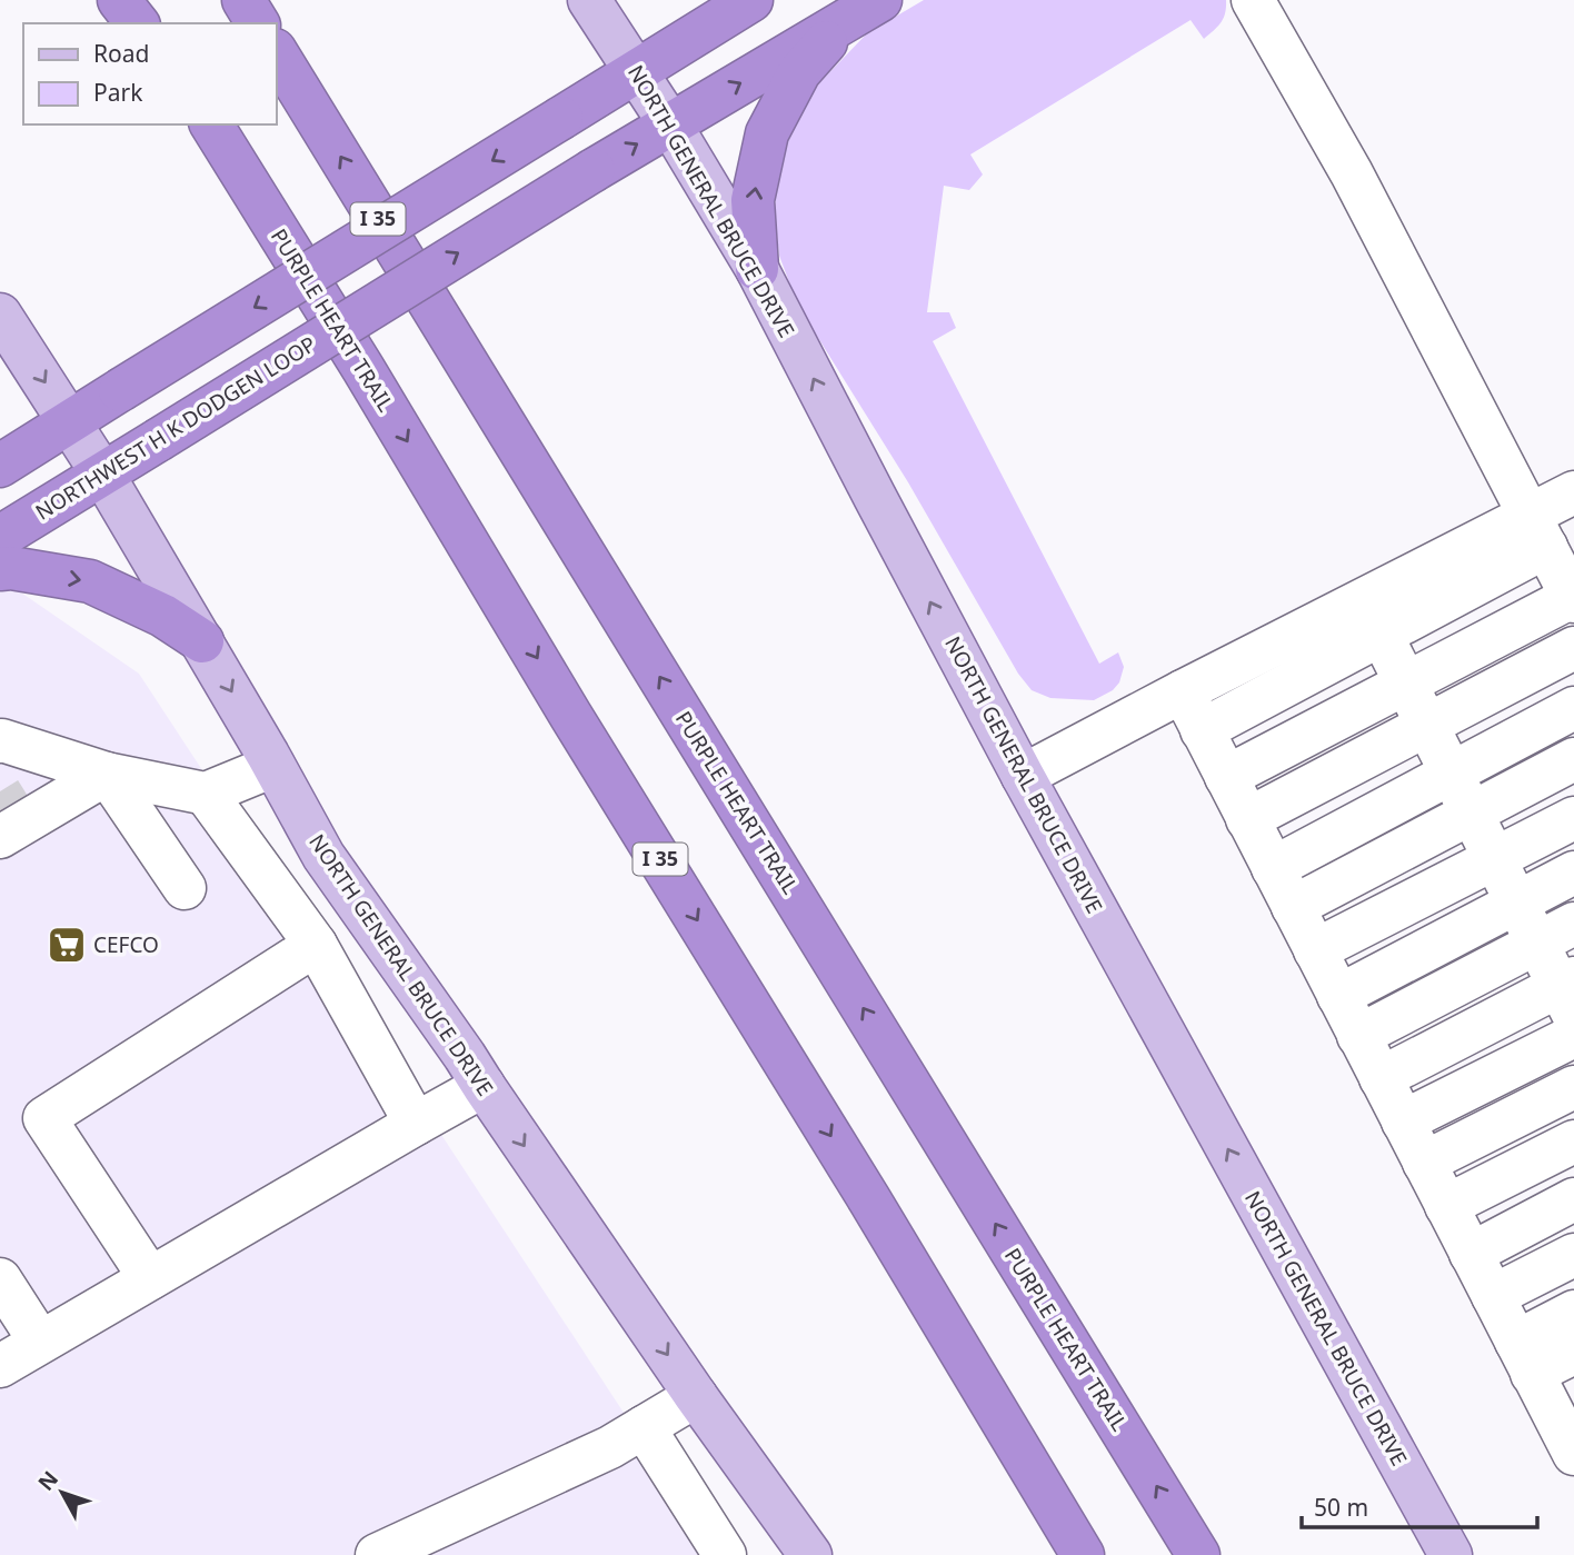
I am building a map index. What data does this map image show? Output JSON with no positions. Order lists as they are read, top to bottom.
{
  "streets": {
    "highway": ["I 35", "PURPLE HEART TRAIL", "NORTHWEST H K DODGEN LOOP"],
    "main road": ["NORTH GENERAL BRUCE DRIVE"]
  },
  "crossings": [
    ["NORTH GENERAL BRUCE DRIVE", "NORTHWEST H K DODGEN LOOP"]
  ],
  "places": {
    "supermarket": ["CEFCO"]
  },
  "legend": ["Road", "Park"],
  "scale_bar": "50 m",
  "north": "top left"
}
